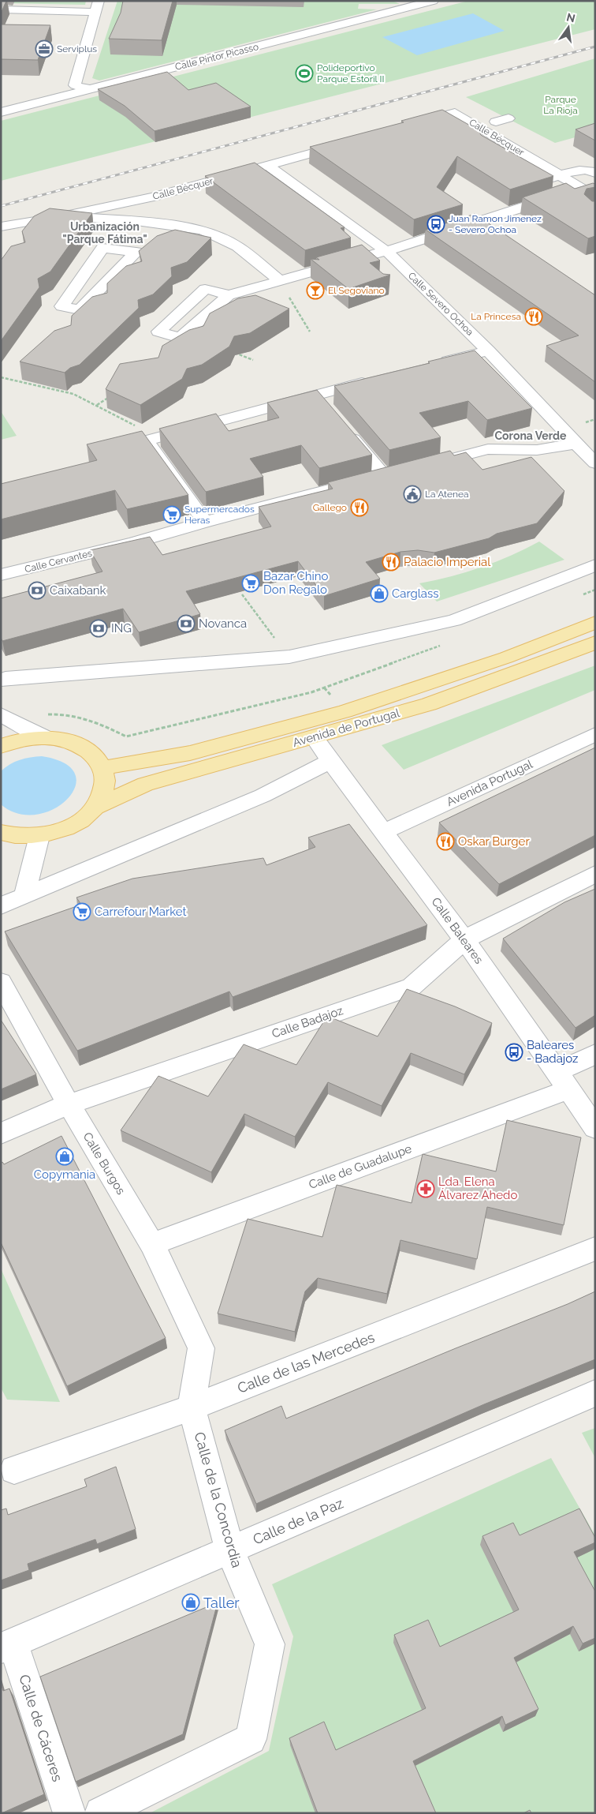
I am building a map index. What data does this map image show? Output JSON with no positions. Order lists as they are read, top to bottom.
{
  "streets": {
    "main road": ["Avenida de Portugal"],
    "street": [
      "Calle Pintor Picasso",
      "Calle Bécquer",
      "Calle Severo Ochoa",
      "Calle Cervantes",
      "Avenida Portugal",
      "Calle Baleares",
      "Calle Badajoz",
      "Calle Burgos",
      "Calle de Guadalupe",
      "Calle de las Mercedes",
      "Calle de la Concordia",
      "Calle de la Paz",
      "Calle de Cáceres"
    ]
  },
  "crossings": [
    ["Calle Bécquer", "Calle Severo Ochoa"],
    ["Avenida de Portugal", "Calle Baleares"],
    ["Avenida Portugal", "Calle Baleares"],
    ["Calle Baleares", "Calle Badajoz"],
    ["Calle Baleares", "Calle de Guadalupe"],
    ["Calle Badajoz", "Calle Burgos"],
    ["Calle Burgos", "Calle de Guadalupe"],
    ["Calle Burgos", "Calle de la Concordia"],
    ["Calle de las Mercedes", "Calle de la Concordia"],
    ["Calle de la Concordia", "Calle de la Paz"],
    ["Calle de la Paz", "Calle de Cáceres"]
  ],
  "districts": ["Urbanización \"Parque Fátima\"", "Corona Verde"],
  "parks": ["Parque La Rioja"],
  "places": {
    "office": ["Serviplus"],
    "sports": ["Polideportivo Parque Estoril II"],
    "bus stop": ["Juan Ramon Jimenez - Severo Ochoa", "Baleares - Badajoz"],
    "bar": ["El Segoviano"],
    "restaurant": [
      "La Princesa",
      "Gallego",
      "Palacio Imperial",
      "Oskar Burger"
    ],
    "public building": ["La Atenea"],
    "supermarket": ["Supermercados Heras", "Bazar Chino Don Regalo", "Carrefour Market"],
    "bank": ["Caixabank", "Novanca", "ING"],
    "shop": ["Carglass", "Copymania", "Taller"],
    "pharmacy": ["Lda. Elena Álvarez Ahedo"]
  },
  "north": "top"
}
